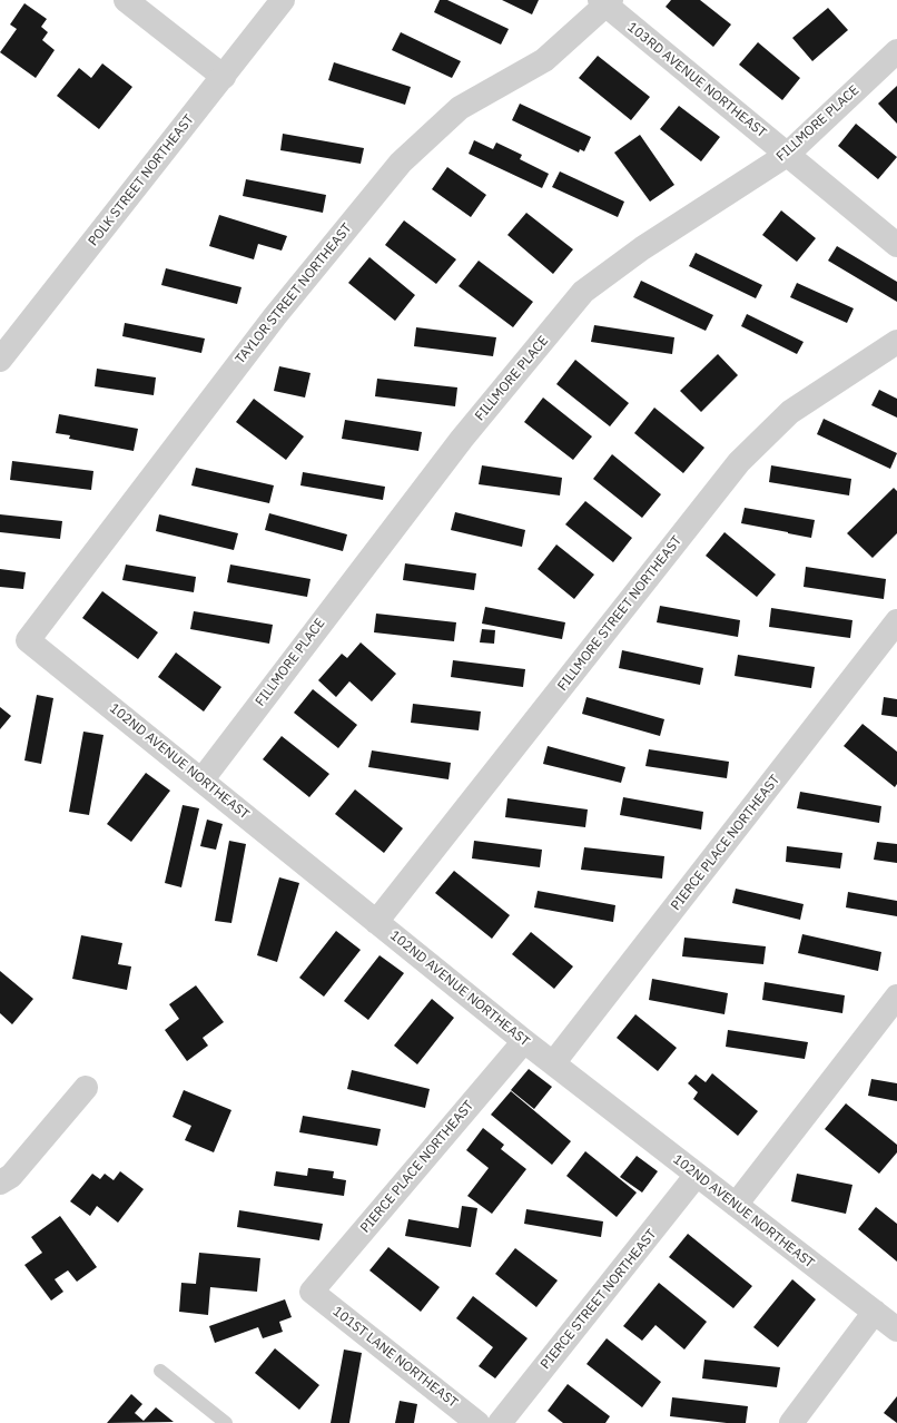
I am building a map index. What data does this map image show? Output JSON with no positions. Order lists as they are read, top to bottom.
{
  "streets": {
    "street": [
      "103RD AVENUE NORTHEAST",
      "FILLMORE PLACE",
      "POLK STREET NORTHEAST",
      "TAYLOR STREET NORTHEAST",
      "FILLMORE STREET NORTHEAST",
      "102ND AVENUE NORTHEAST",
      "PIERCE PLACE NORTHEAST",
      "PIERCE STREET NORTHEAST",
      "101ST LANE NORTHEAST"
    ]
  },
  "crossings": [
    ["103RD AVENUE NORTHEAST", "FILLMORE PLACE"],
    ["103RD AVENUE NORTHEAST", "TAYLOR STREET NORTHEAST"],
    ["FILLMORE PLACE", "102ND AVENUE NORTHEAST"],
    ["TAYLOR STREET NORTHEAST", "102ND AVENUE NORTHEAST"],
    ["FILLMORE STREET NORTHEAST", "102ND AVENUE NORTHEAST"],
    ["102ND AVENUE NORTHEAST", "PIERCE PLACE NORTHEAST"],
    ["102ND AVENUE NORTHEAST", "PIERCE STREET NORTHEAST"],
    ["PIERCE PLACE NORTHEAST", "101ST LANE NORTHEAST"]
  ]
}
